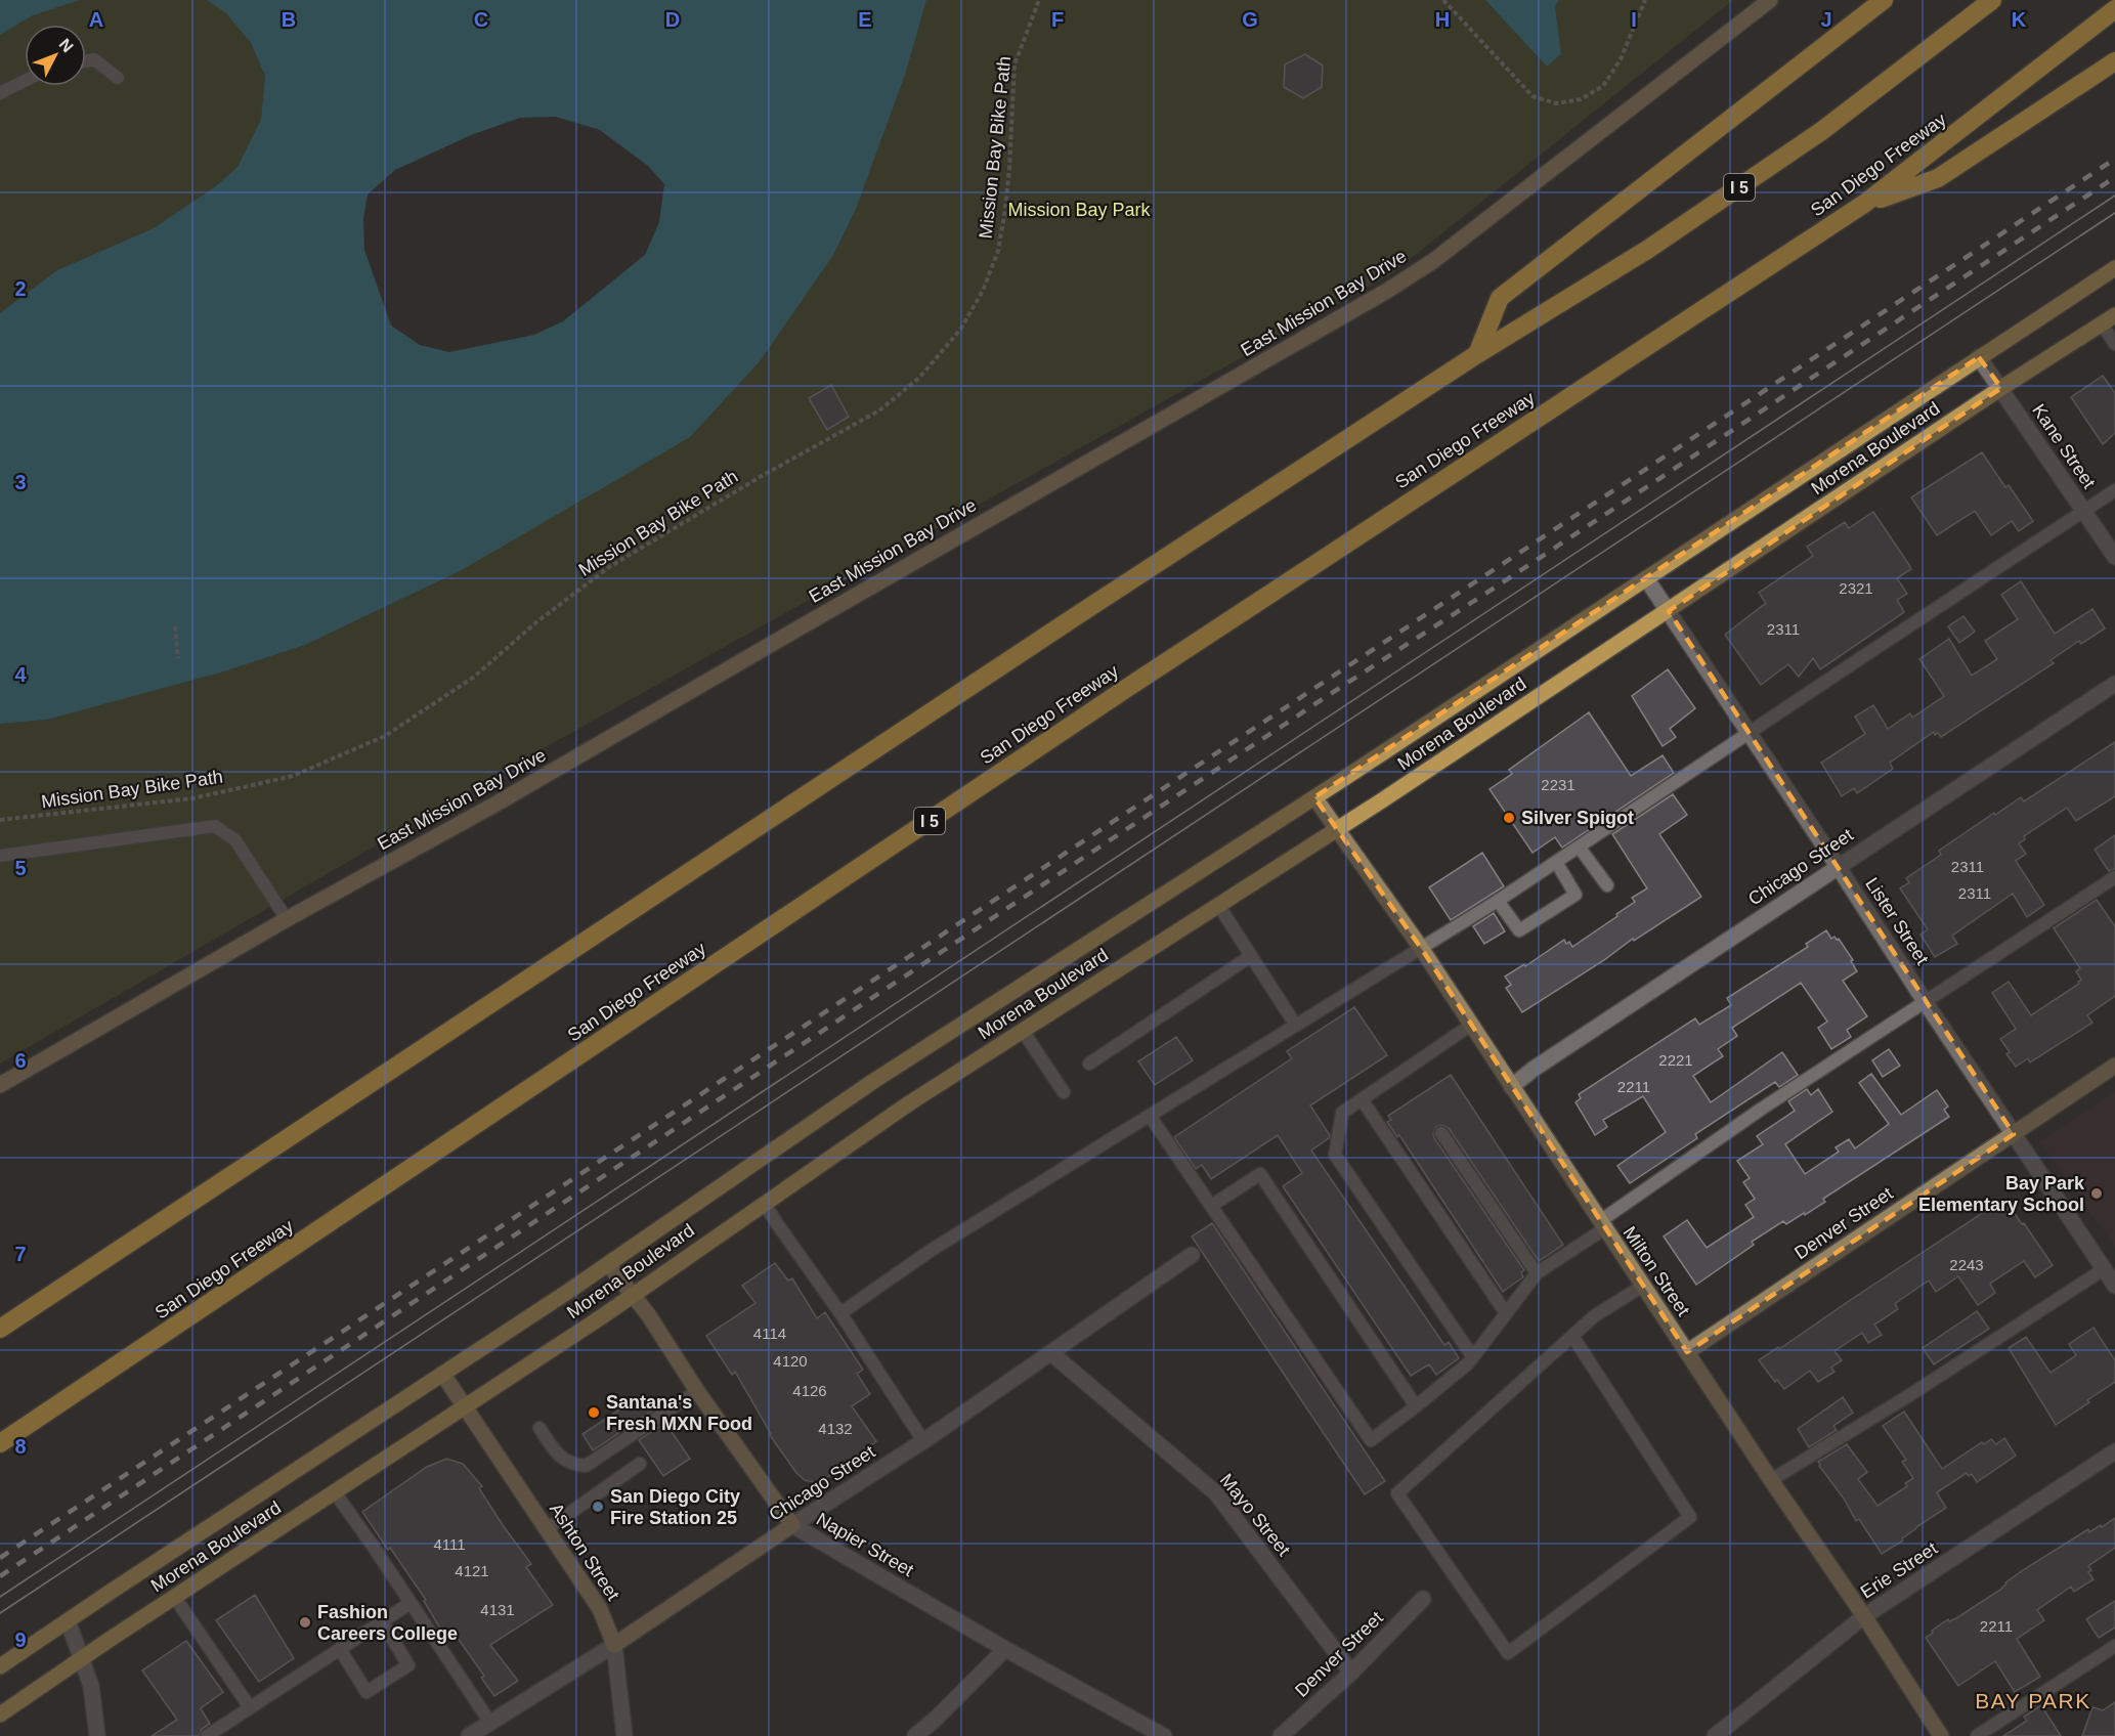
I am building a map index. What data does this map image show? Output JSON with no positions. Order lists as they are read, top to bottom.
{
  "streets": {
    "highway": ["San Diego Freeway", "I 5"],
    "main road": [
      "East Mission Bay Drive",
      "Morena Boulevard",
      "Chicago Street",
      "Denver Street",
      "Milton Street",
      "Napier Street",
      "Ashton Street"
    ],
    "street": [
      "Kane Street",
      "Lister Street",
      "Mayo Street",
      "Erie Street"
    ],
    "path": ["Mission Bay Bike Path"]
  },
  "crossings": [
    ["Kane Street", "Morena Boulevard"],
    ["Morena Boulevard", "Lister Street"],
    ["Morena Boulevard", "Milton Street"],
    ["Morena Boulevard", "Napier Street"],
    ["Morena Boulevard", "Ashton Street"],
    ["Chicago Street", "Lister Street"],
    ["Chicago Street", "Milton Street"],
    ["Chicago Street", "Mayo Street"],
    ["Chicago Street", "Napier Street"],
    ["Chicago Street", "Ashton Street"],
    ["Lister Street", "Denver Street"],
    ["Denver Street", "Milton Street"],
    ["Denver Street", "Mayo Street"],
    ["Milton Street", "Erie Street"]
  ],
  "districts": ["BAY PARK"],
  "parks": ["Mission Bay Park"],
  "places": [
    "Silver Spigot",
    "Bay Park Elementary School",
    "Santana's Fresh MXN Food",
    "San Diego City Fire Station 25",
    "Fashion Careers College"
  ],
  "house_numbers": [
    "2321",
    "2311",
    "2231",
    "2311",
    "2311",
    "2221",
    "2211",
    "2243",
    "4114",
    "4120",
    "4126",
    "4132",
    "4111",
    "4121",
    "4131",
    "2211"
  ],
  "north": "top right",
  "grid": {
    "columns": [
      "A",
      "B",
      "C",
      "D",
      "E",
      "F",
      "G",
      "H",
      "I",
      "J",
      "K"
    ],
    "rows": [
      "2",
      "3",
      "4",
      "5",
      "6",
      "7",
      "8",
      "9"
    ]
  }
}
